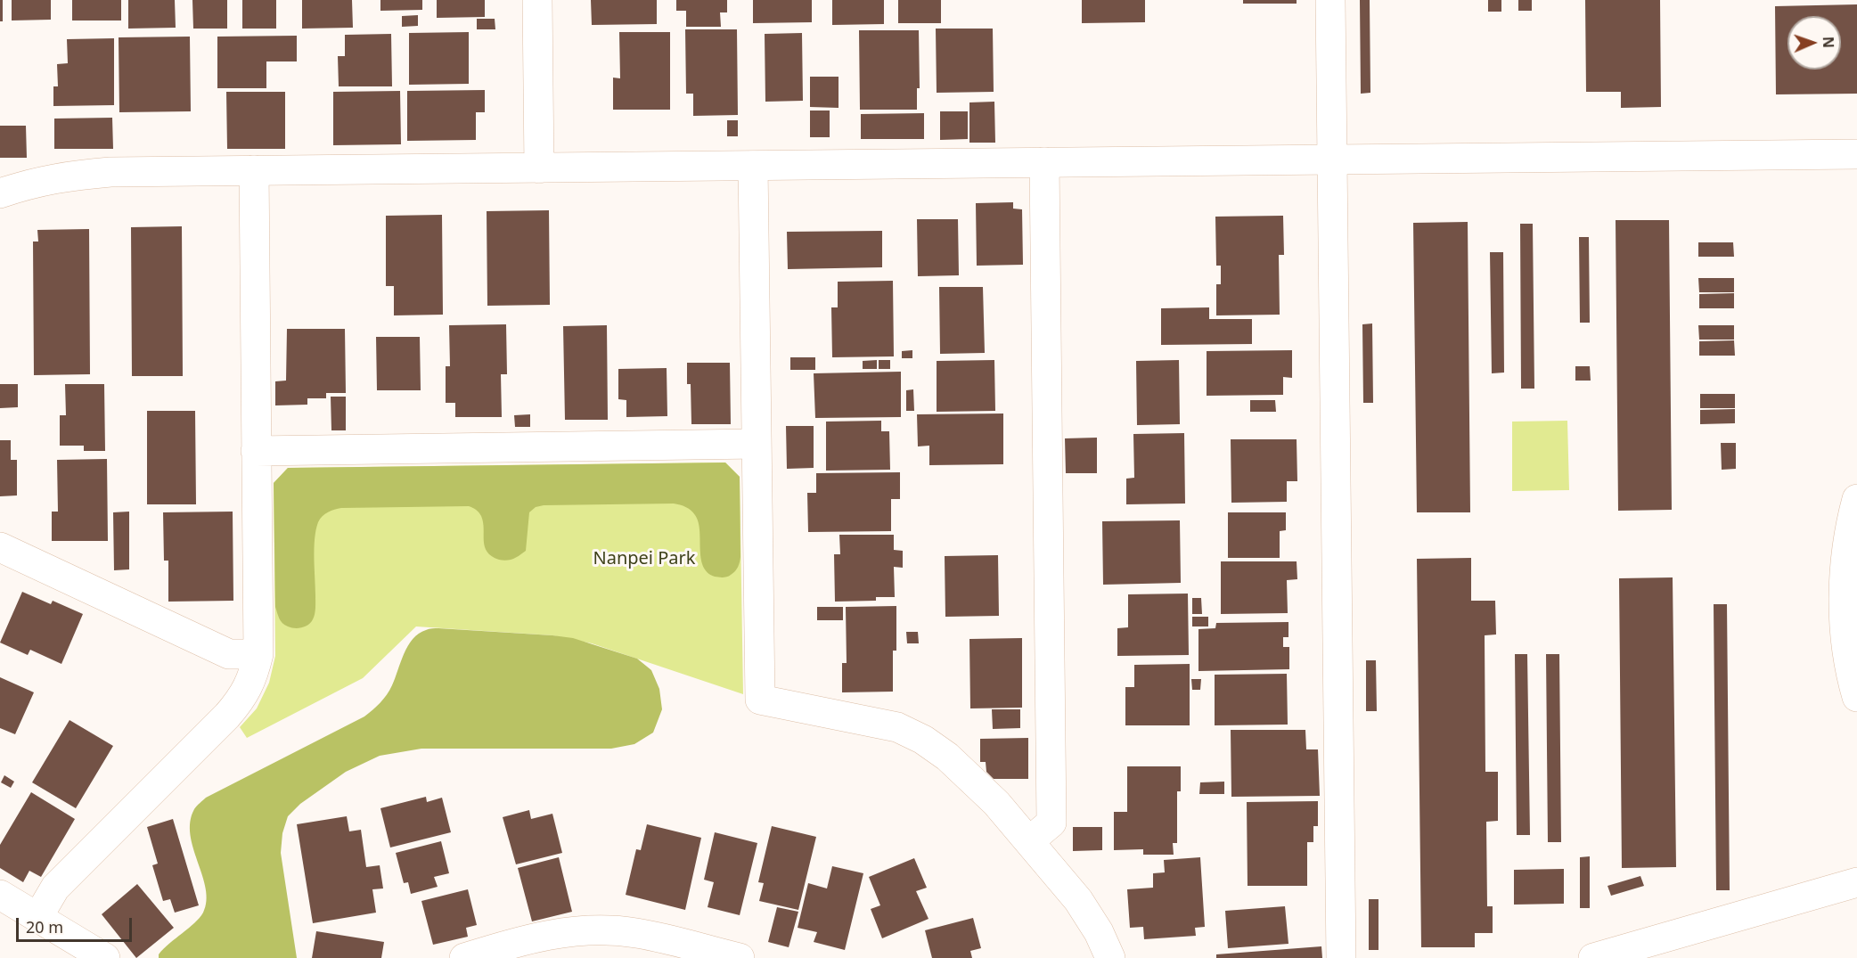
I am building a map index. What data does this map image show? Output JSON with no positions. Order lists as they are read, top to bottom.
{
  "parks": ["Nanpei Park"],
  "scale_bar": "20 m",
  "north": "right"
}
